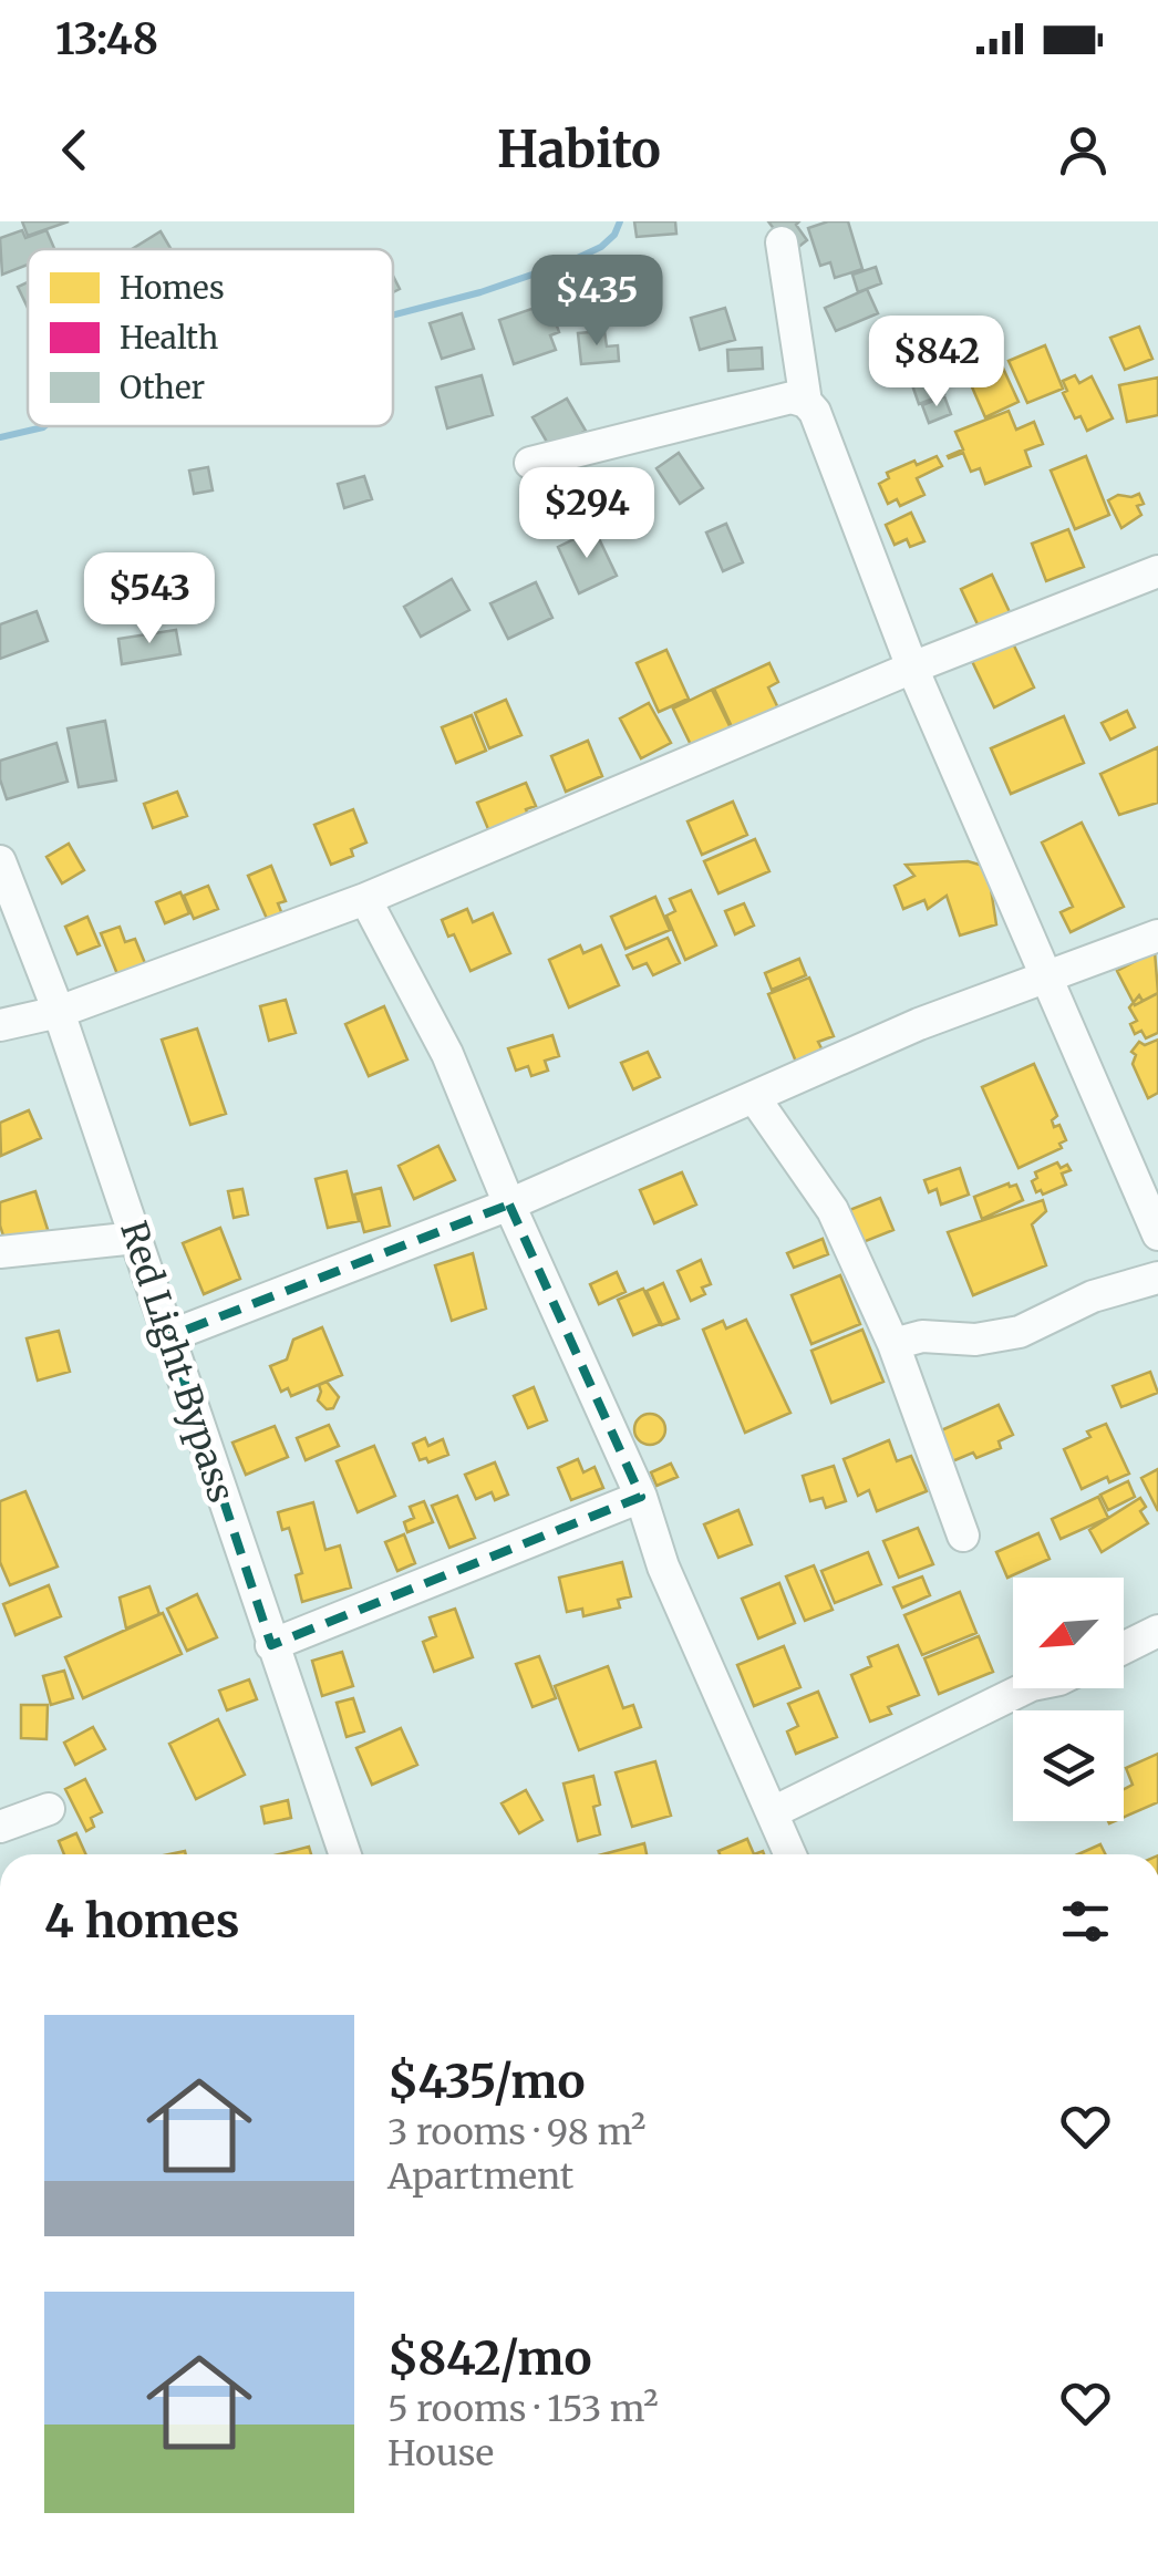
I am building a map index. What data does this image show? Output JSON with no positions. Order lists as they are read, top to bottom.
{
  "streets": {
    "street": ["Red Light Bypass"]
  },
  "legend": ["Homes", "Health", "Other"],
  "north": "bottom left",
  "page": {
    "status": "13:48",
    "header": "Habito",
    "price": [
      "$435",
      "$842",
      "$294",
      "$543"
    ],
    "heading": "4 homes",
    "list": [
      {
        "name": "$435/mo",
        "note": "3 rooms · 98 m² · Apartment"
      },
      {
        "name": "$842/mo",
        "note": "5 rooms · 153 m² · House"
      }
    ]
  }
}
